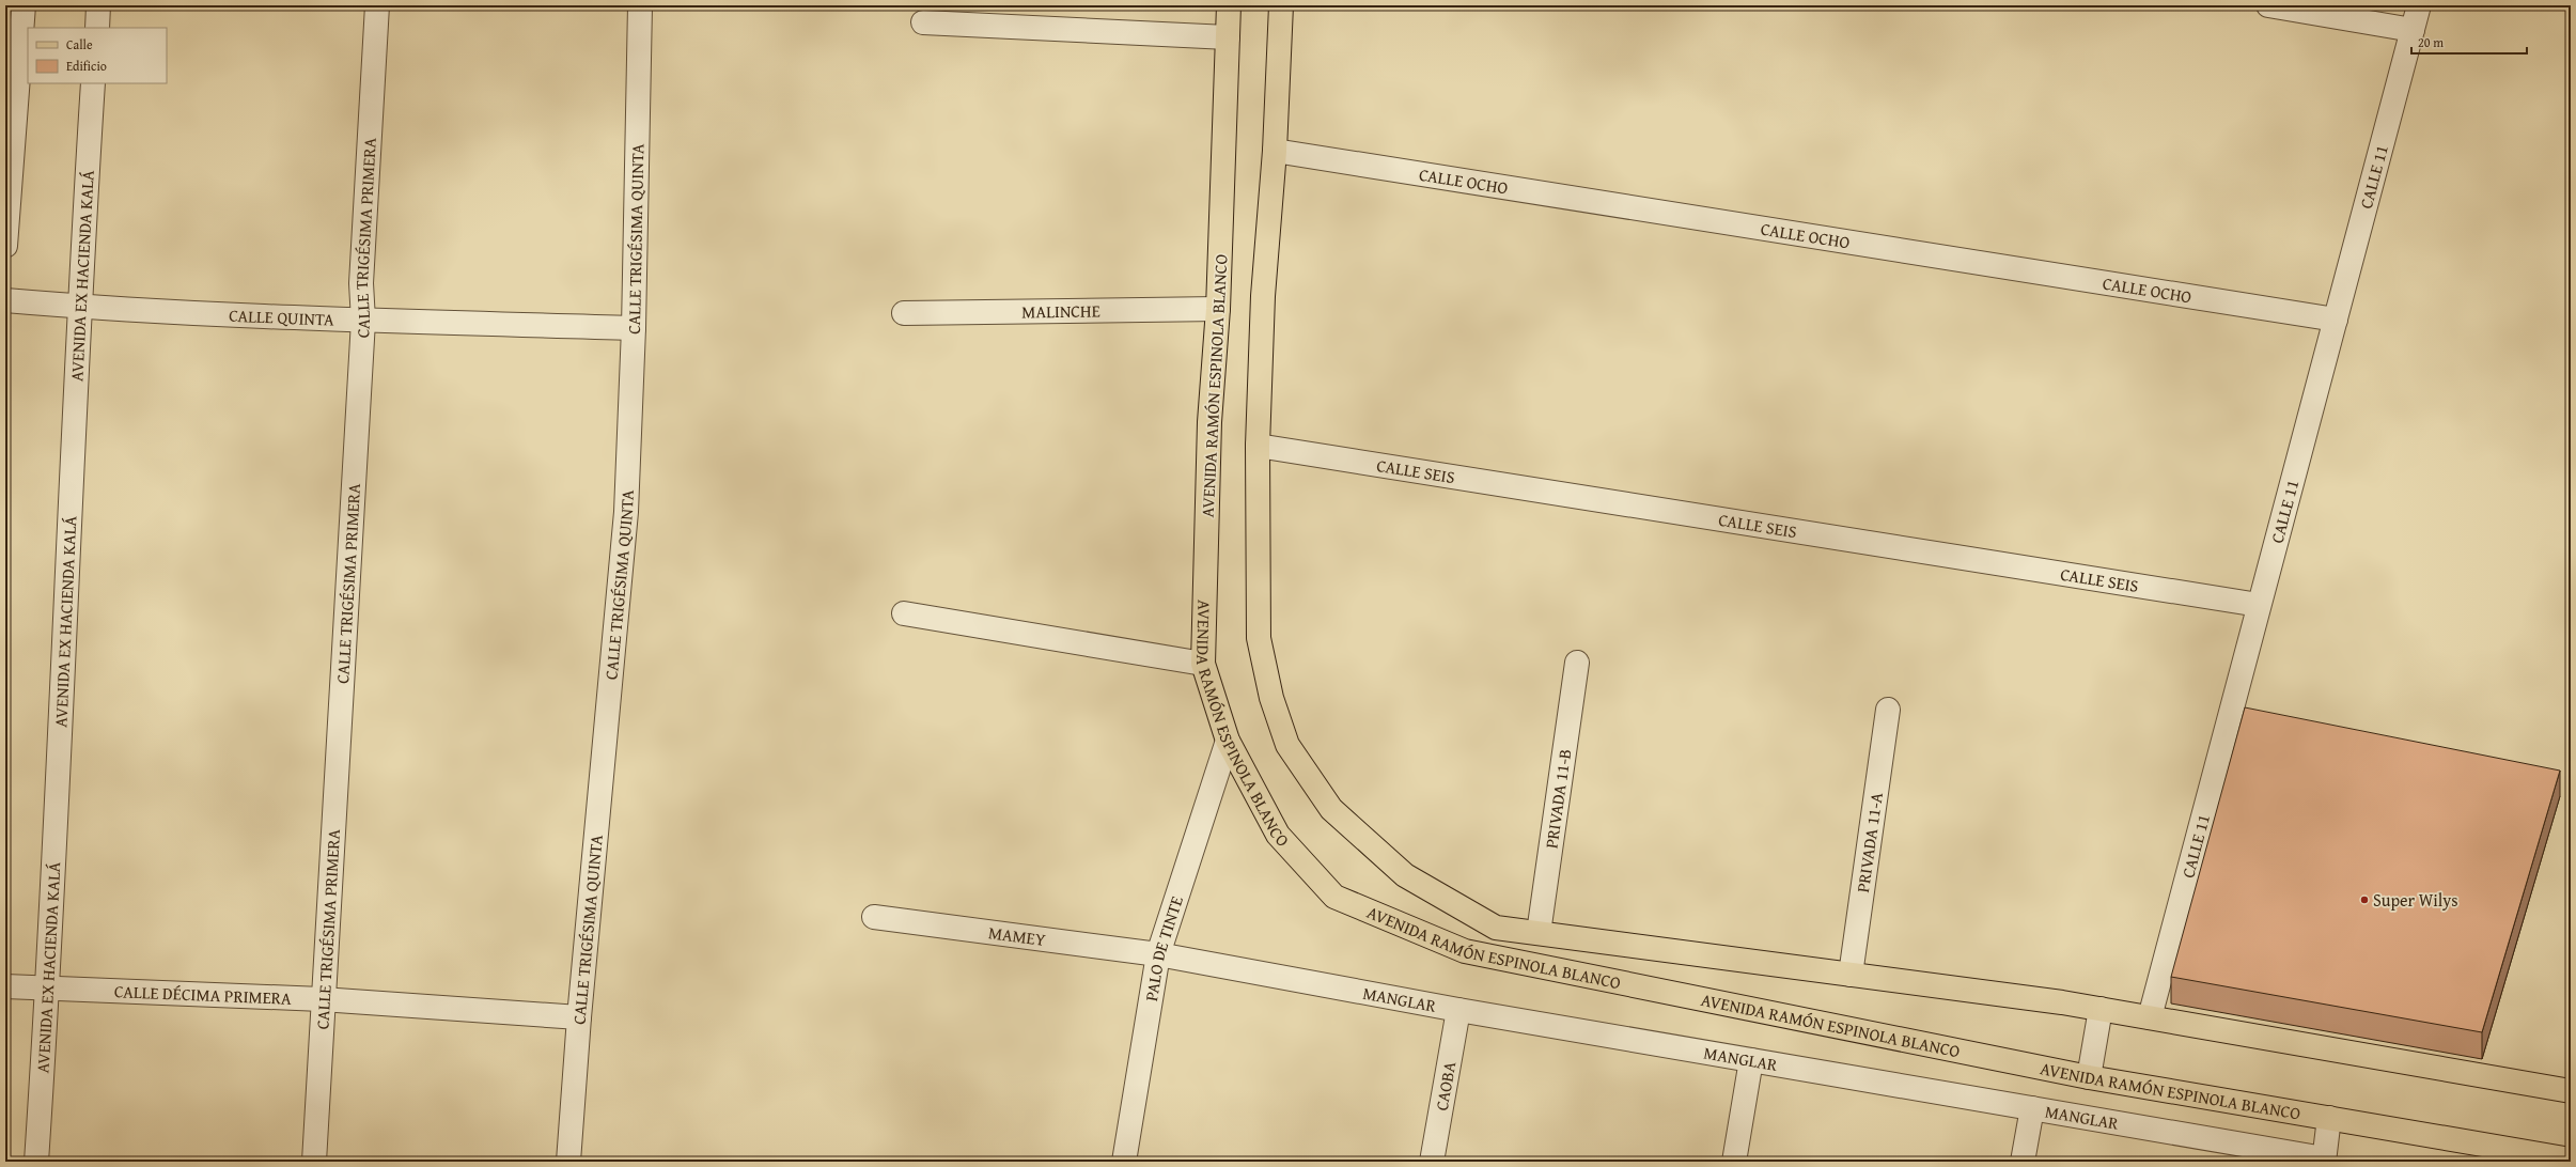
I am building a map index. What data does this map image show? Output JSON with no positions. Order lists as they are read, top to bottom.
{
  "streets": {
    "main road": ["AVENIDA RAMÓN ESPINOLA BLANCO"],
    "street": [
      "CALLE 11",
      "CALLE OCHO",
      "CALLE TRIGÉSIMA PRIMERA",
      "CALLE TRIGÉSIMA QUINTA",
      "AVENIDA EX HACIENDA KALÁ",
      "MALINCHE",
      "CALLE QUINTA",
      "CALLE SEIS",
      "PRIVADA 11-B",
      "PRIVADA 11-A",
      "MAMEY",
      "PALO DE TINTE",
      "CALLE DÉCIMA PRIMERA",
      "MANGLAR",
      "CAOBA"
    ]
  },
  "crossings": [
    ["CALLE 11", "CALLE OCHO"],
    ["CALLE 11", "AVENIDA RAMÓN ESPINOLA BLANCO"],
    ["CALLE 11", "CALLE SEIS"],
    ["CALLE OCHO", "AVENIDA RAMÓN ESPINOLA BLANCO"],
    ["CALLE TRIGÉSIMA PRIMERA", "CALLE QUINTA"],
    ["CALLE TRIGÉSIMA PRIMERA", "CALLE DÉCIMA PRIMERA"],
    ["CALLE TRIGÉSIMA QUINTA", "CALLE QUINTA"],
    ["CALLE TRIGÉSIMA QUINTA", "CALLE DÉCIMA PRIMERA"],
    ["AVENIDA EX HACIENDA KALÁ", "CALLE QUINTA"],
    ["AVENIDA EX HACIENDA KALÁ", "CALLE DÉCIMA PRIMERA"],
    ["MALINCHE", "AVENIDA RAMÓN ESPINOLA BLANCO"],
    ["AVENIDA RAMÓN ESPINOLA BLANCO", "CALLE SEIS"],
    ["AVENIDA RAMÓN ESPINOLA BLANCO", "PRIVADA 11-B"],
    ["AVENIDA RAMÓN ESPINOLA BLANCO", "PRIVADA 11-A"],
    ["AVENIDA RAMÓN ESPINOLA BLANCO", "PALO DE TINTE"],
    ["MAMEY", "PALO DE TINTE"],
    ["MAMEY", "MANGLAR"],
    ["PALO DE TINTE", "MANGLAR"],
    ["MANGLAR", "CAOBA"]
  ],
  "places": ["Super Wilys"],
  "legend": ["Calle", "Edificio"],
  "scale_bar": "20 m"
}
